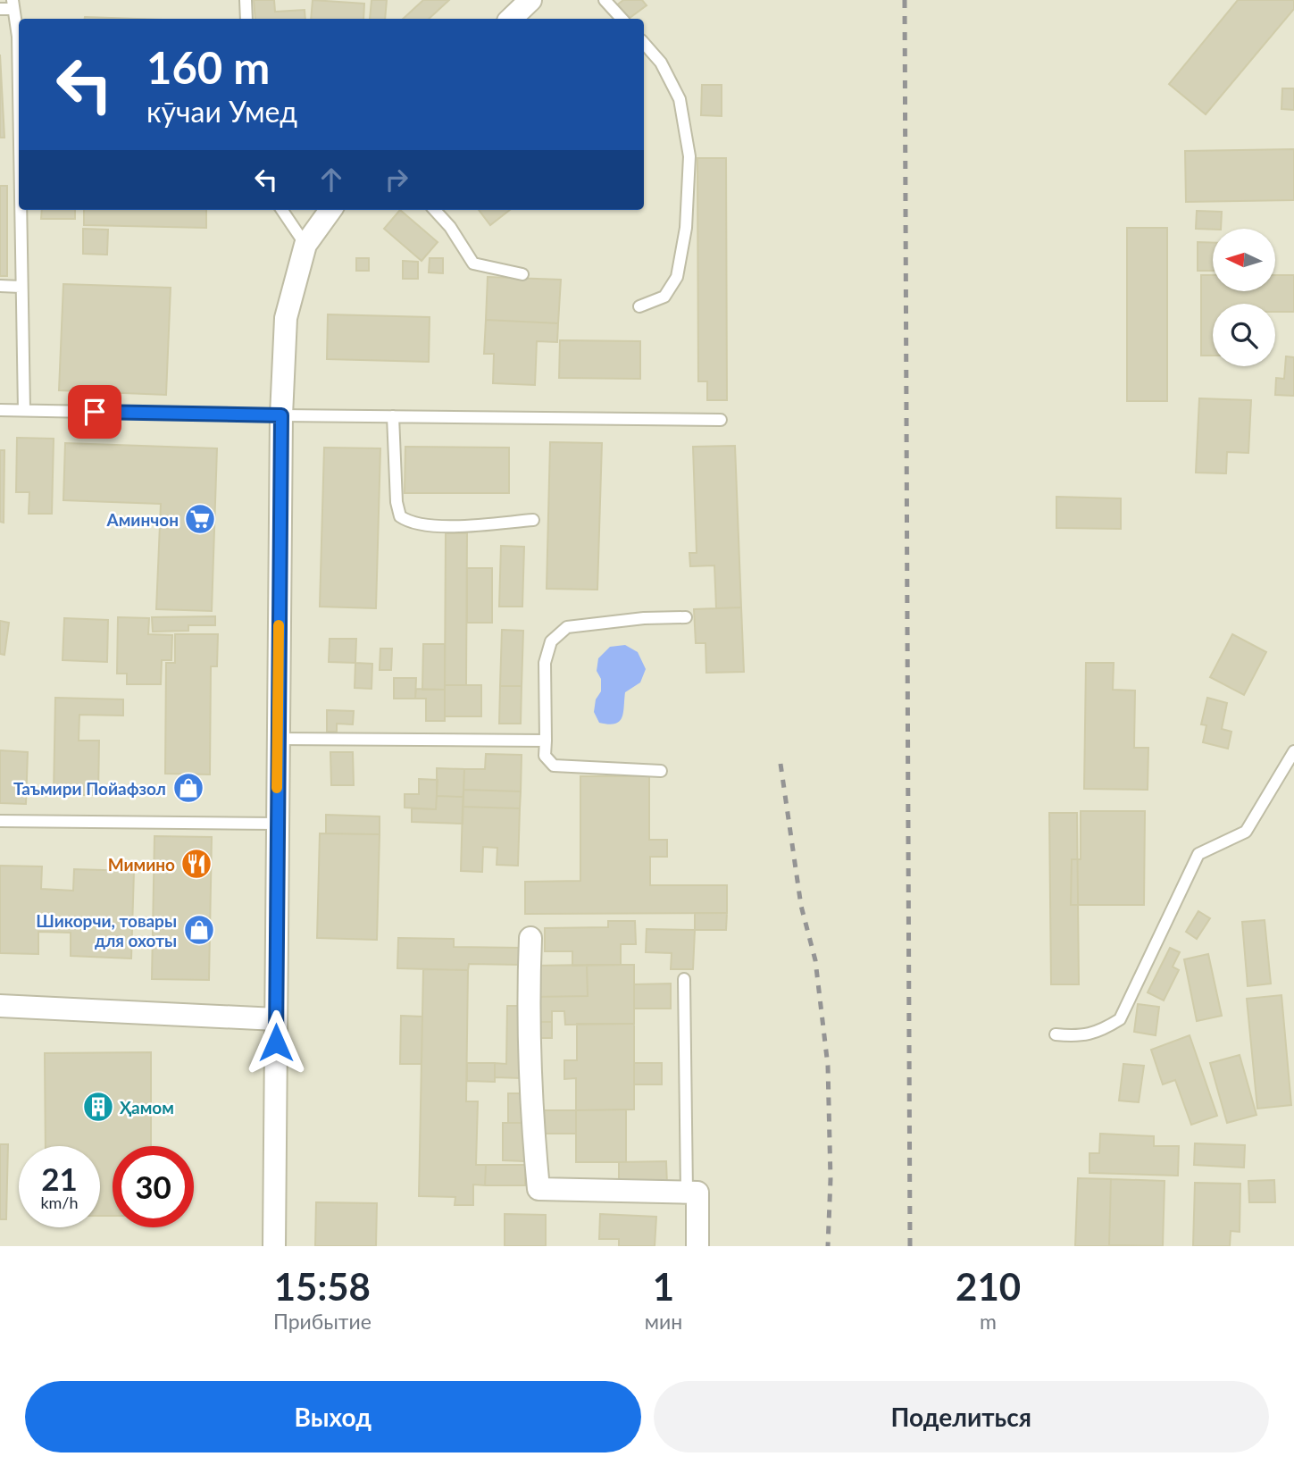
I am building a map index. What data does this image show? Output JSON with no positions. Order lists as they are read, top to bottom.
{
  "places": {
    "supermarket": ["Аминчон"],
    "shop": ["Таъмири Пойафзол", "Шикорчи, товары для охоты"],
    "restaurant": ["Мимино"],
    "building": ["Ҳамом"]
  },
  "north": "left",
  "page": {
    "turn": ["160 m", "кӯчаи Умед"],
    "speed": "21 km/h",
    "limit": "30",
    "eta": [
      "15:58",
      "Прибытие",
      "1",
      "мин",
      "210",
      "m"
    ],
    "buttons": ["Выход", "Поделиться"]
  }
}
